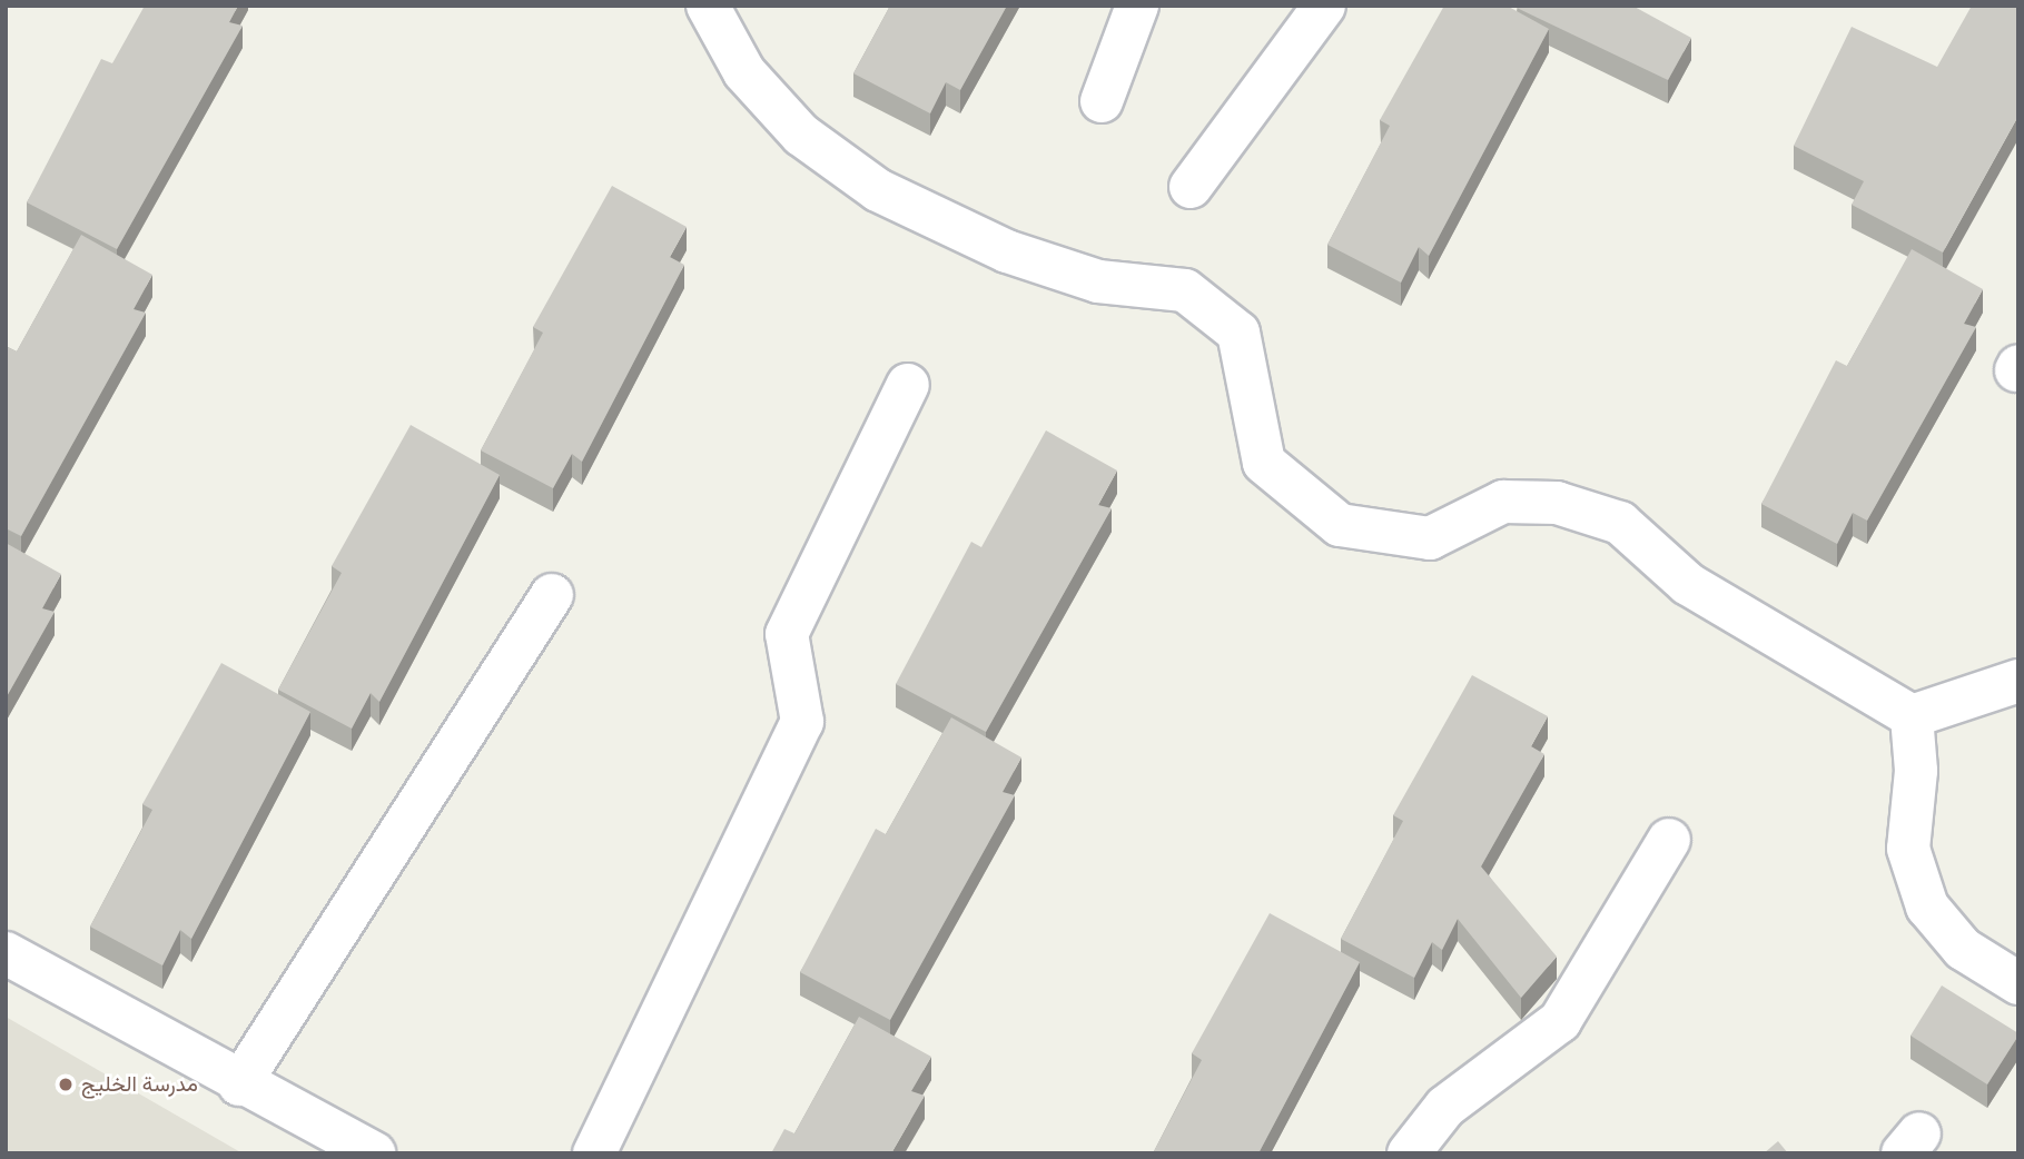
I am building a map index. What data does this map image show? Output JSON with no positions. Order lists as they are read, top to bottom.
{
  "places": ["مدرسة الخليج"]
}
